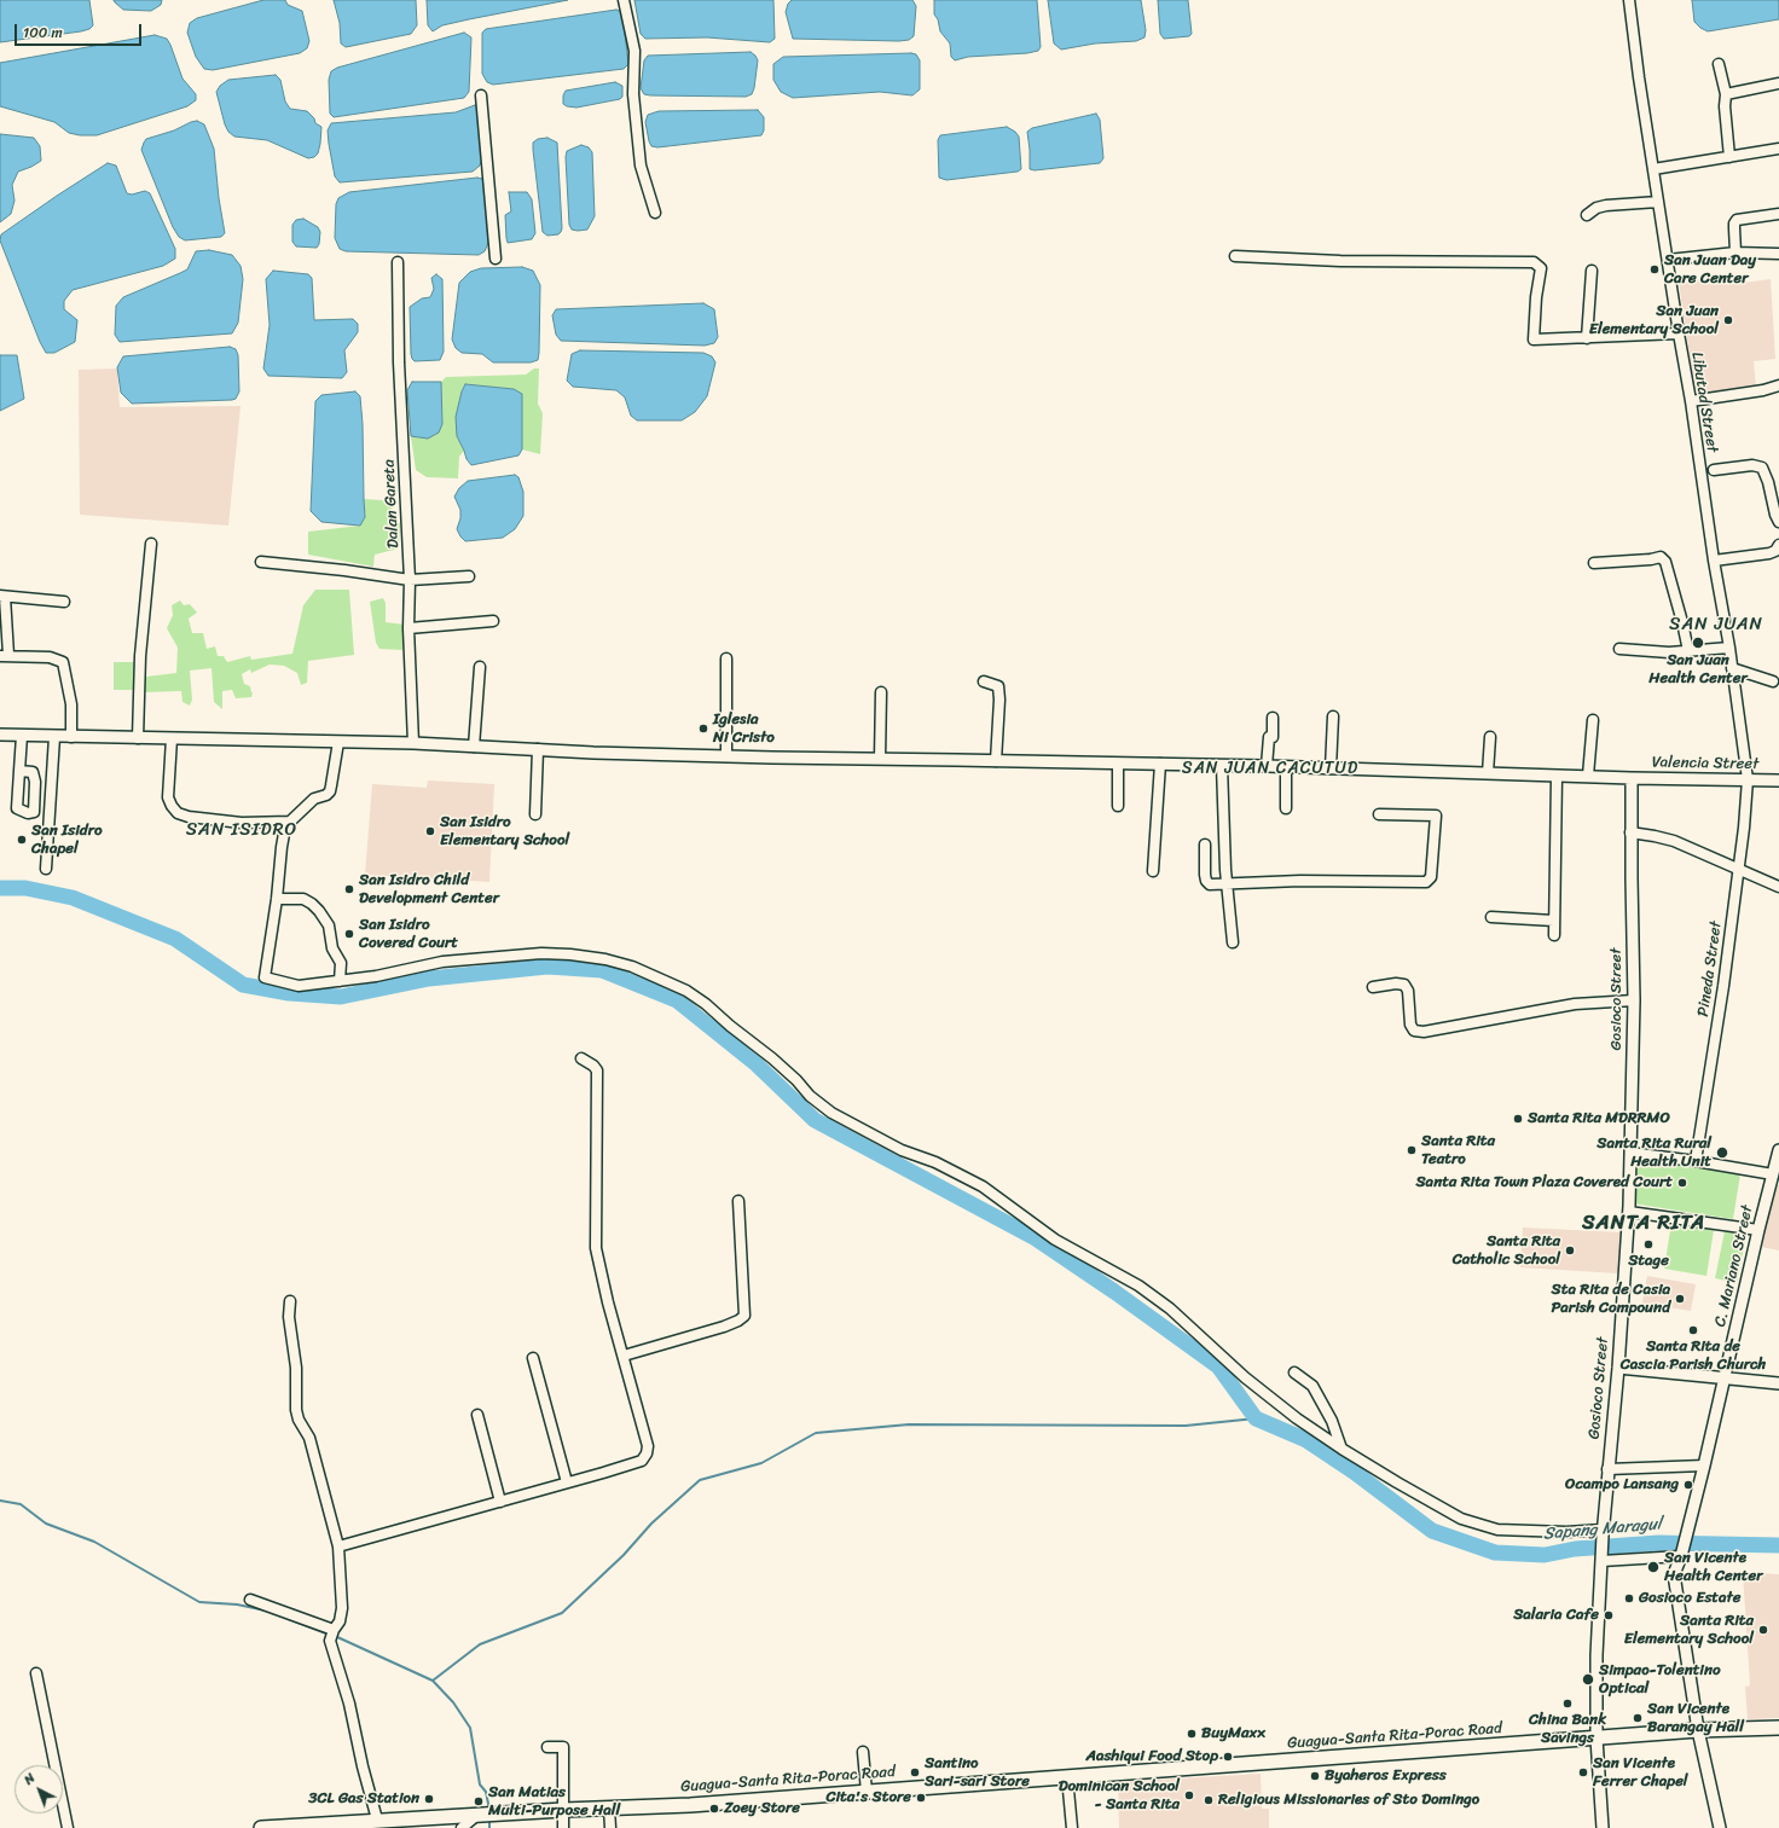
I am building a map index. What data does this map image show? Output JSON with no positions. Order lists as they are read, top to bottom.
{
  "streets": {
    "main road": ["Guagua-Santa Rita-Porac Road"],
    "street": [
      "Libutad Street",
      "Dalan Gareta",
      "Valencia Street",
      "Pineda Street",
      "Gosioco Street",
      "C. Mariano Street"
    ]
  },
  "crossings": [
    ["Libutad Street", "Valencia Street"],
    ["Libutad Street", "Pineda Street"],
    ["Dalan Gareta", "Valencia Street"],
    ["Valencia Street", "Pineda Street"],
    ["Valencia Street", "Gosioco Street"],
    ["Gosioco Street", "Guagua-Santa Rita-Porac Road"],
    ["C. Mariano Street", "Guagua-Santa Rita-Porac Road"]
  ],
  "districts": [
    "SAN JUAN",
    "SAN JUAN CACUTUD",
    "SAN ISIDRO",
    "SANTA RITA"
  ],
  "water": ["Sapang Maragul"],
  "places": [
    "San Juan Day Care Center",
    "San Juan Elementary School",
    "San Juan Health Center",
    "Iglesia Ni Cristo",
    "San Isidro Elementary School",
    "San Isidro Chapel",
    "San Isidro Child Development Center",
    "San Isidro Covered Court",
    "Santa Rita MDRRMO",
    "Santa Rita Teatro",
    "Santa Rita Rural Health Unit",
    "Santa Rita Town Plaza Covered Court",
    "Stage",
    "Santa Rita Catholic School",
    "Sta Rita de Casia Parish Compound",
    "Santa Rita de Cascia Parish Church",
    "Ocampo Lansang",
    "San Vicente Health Center",
    "Gosioco Estate",
    "Salaria Cafe",
    "Santa Rita Elementary School",
    "Simpao-Tolentino Optical",
    "China Bank Savings",
    "San Vicente Barangay Hall",
    "BuyMaxx",
    "Aashiqui Food Stop",
    "Santino Sari-sari Store",
    "San Vicente Ferrer Chapel",
    "Byaheros Express",
    "Dominican School - Santa Rita",
    "Cita's Store",
    "3CL Gas Station",
    "Religious Missionaries of Sto Domingo",
    "San Matias Multi-Purpose Hall",
    "Zoey Store"
  ],
  "scale_bar": "100 m",
  "north": "top left"
}
